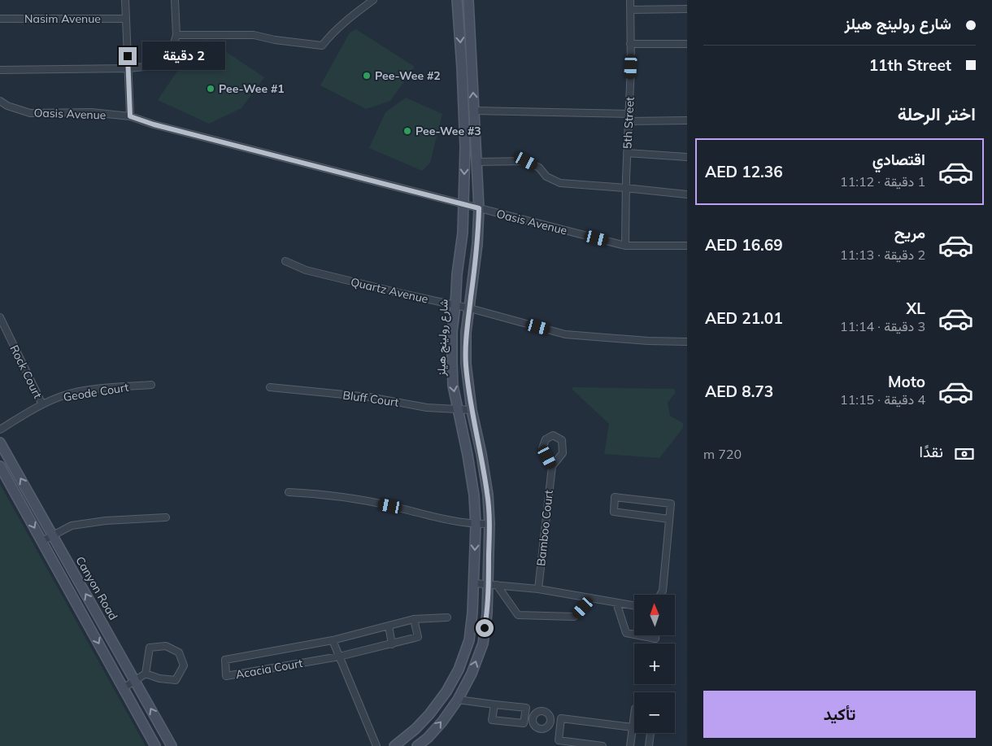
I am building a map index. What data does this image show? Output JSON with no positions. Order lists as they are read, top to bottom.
{
  "streets": {
    "main road": ["شارع رولينج هيلز", "Canyon Road"],
    "street": [
      "Nasim Avenue",
      "Oasis Avenue",
      "5th Street",
      "Quartz Avenue",
      "Rock Court",
      "Geode Court",
      "Bluff Court",
      "Bamboo Court",
      "Acacia Court"
    ]
  },
  "crossings": [
    ["Oasis Avenue", "5th Street"],
    ["Oasis Avenue", "شارع رولينج هيلز"],
    ["Quartz Avenue", "شارع رولينج هيلز"],
    ["شارع رولينج هيلز", "Bluff Court"],
    ["Rock Court", "Geode Court"]
  ],
  "places": ["Pee-Wee #2", "Pee-Wee #1", "Pee-Wee #3"],
  "north": "top",
  "page": {
    "banner": ["شارع رولينج هيلز", "11th Street"],
    "bubble": "2 دقيقة",
    "heading": "اختر الرحلة",
    "list": [
      {
        "name": "اقتصادي",
        "note": "1 دقيقة · 11:12",
        "value": "AED 12.36"
      },
      {
        "name": "مريح",
        "note": "2 دقيقة · 11:13",
        "value": "AED 16.69"
      },
      {
        "name": "XL",
        "note": "3 دقيقة · 11:14",
        "value": "AED 21.01"
      },
      {
        "name": "Moto",
        "note": "4 دقيقة · 11:15",
        "value": "AED 8.73"
      }
    ],
    "pay": ["نقدًا", "720 m"],
    "map_buttons": ["+", "−"],
    "buttons": "تأكيد"
  }
}
